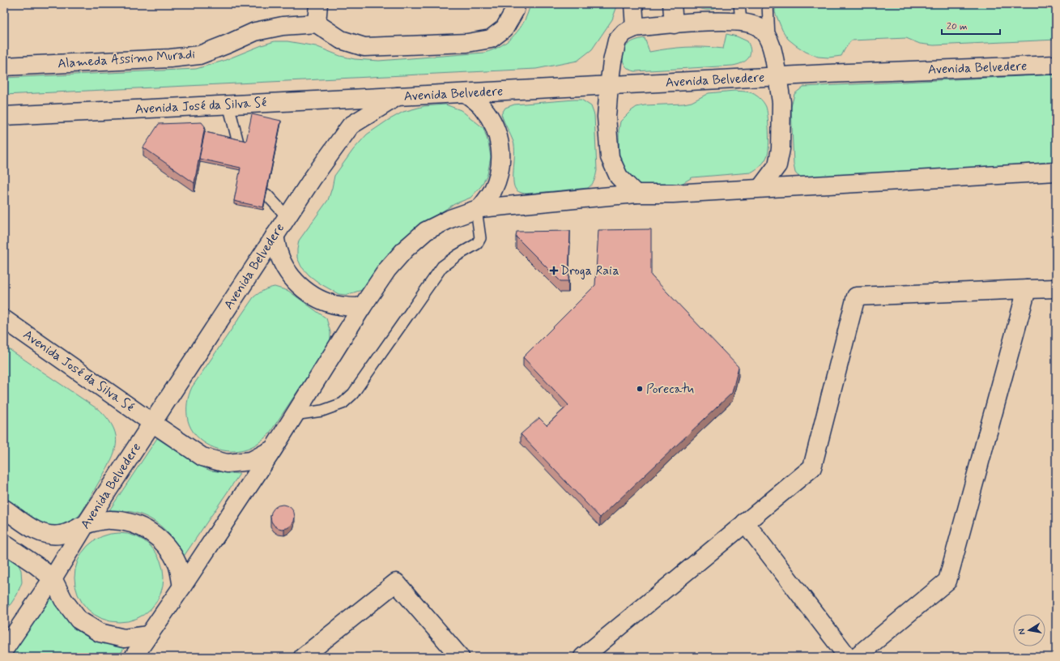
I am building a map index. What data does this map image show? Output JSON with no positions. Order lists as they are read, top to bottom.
{
  "streets": {
    "main road": ["Alameda Assimo Muradi", "Avenida Belvedere", "Avenida José da Silva Sé"]
  },
  "crossings": [
    ["Avenida Belvedere", "Avenida José da Silva Sé"]
  ],
  "places": {
    "health": ["Droga Raia"],
    "other": ["Porecatu"]
  },
  "scale_bar": "20 m",
  "north": "left"
}
